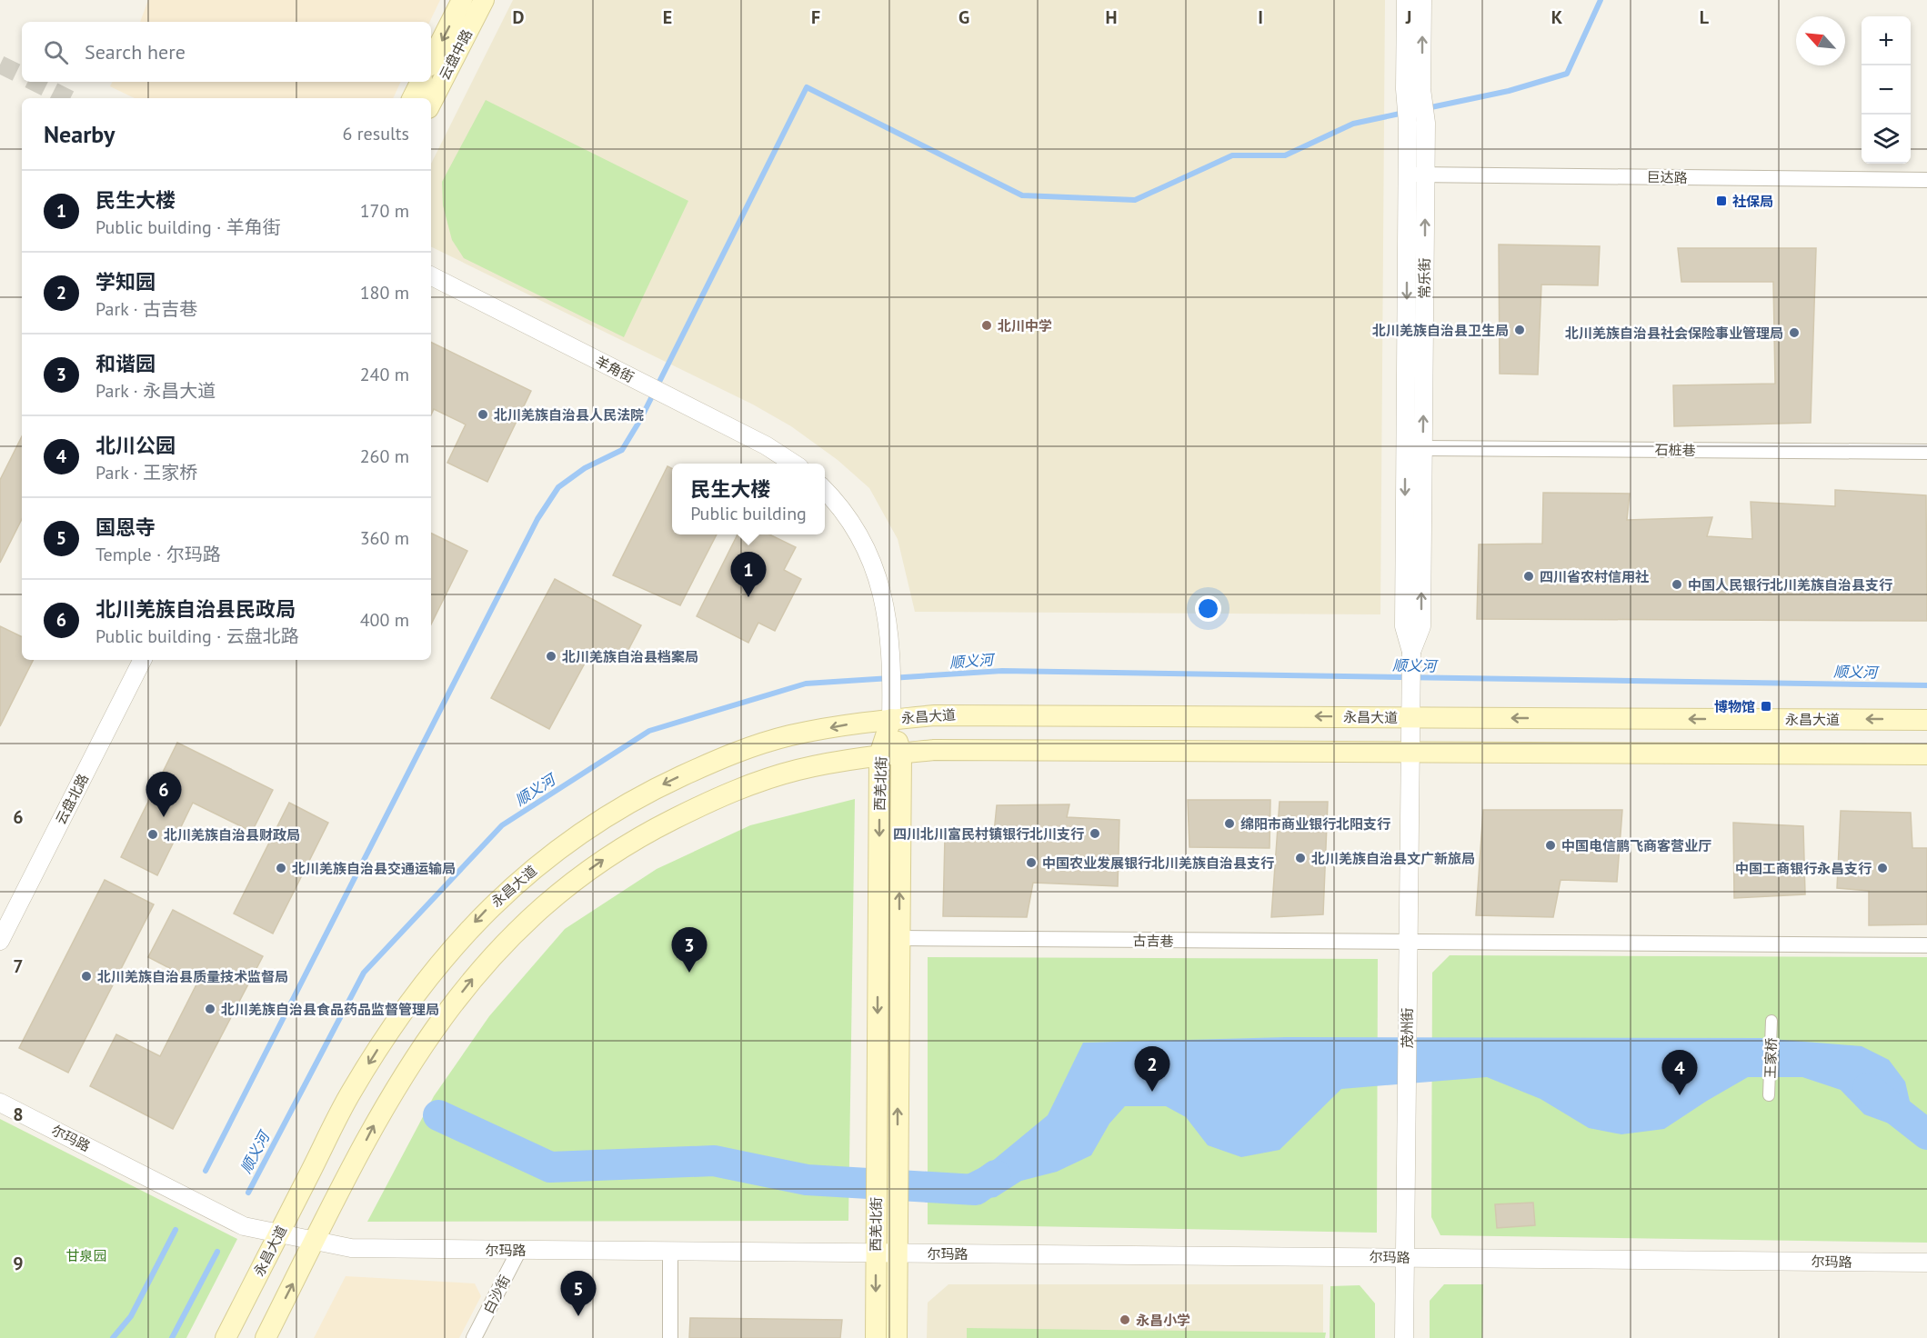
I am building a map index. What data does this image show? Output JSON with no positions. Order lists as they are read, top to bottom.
{
  "streets": {
    "main road": ["云盘中路", "永昌大道", "西羌北街"],
    "street": [
      "巨达路",
      "常乐街",
      "羊角街",
      "石桩巷",
      "云盘北路",
      "古吉巷",
      "茂州街",
      "王家桥",
      "尔玛路",
      "白沙街"
    ]
  },
  "crossings": [
    ["巨达路", "常乐街"],
    ["常乐街", "石桩巷"],
    ["常乐街", "永昌大道"],
    ["常乐街", "茂州街"],
    ["永昌大道", "西羌北街"],
    ["永昌大道", "茂州街"],
    ["永昌大道", "尔玛路"],
    ["西羌北街", "古吉巷"],
    ["西羌北街", "尔玛路"],
    ["古吉巷", "茂州街"],
    ["茂州街", "尔玛路"],
    ["尔玛路", "白沙街"]
  ],
  "water": ["顺义河"],
  "parks": ["甘泉园"],
  "places": {
    "transit": ["社保局", "博物馆"],
    "other": [
      "北川中学",
      "北川羌族自治县卫生局",
      "北川羌族自治县社会保险事业管理局",
      "北川羌族自治县人民法院",
      "四川省农村信用社",
      "中国人民银行北川羌族自治县支行",
      "北川羌族自治县档案局",
      "绵阳市商业银行北阳支行",
      "四川北川富民村镇银行北川支行",
      "北川羌族自治县财政局",
      "中国电信鹏飞商客营业厅",
      "北川羌族自治县文广新旅局",
      "中国农业发展银行北川羌族自治县支行",
      "北川羌族自治县交通运输局",
      "中国工商银行永昌支行",
      "北川羌族自治县质量技术监督局",
      "北川羌族自治县食品药品监督管理局",
      "永昌小学"
    ]
  },
  "north": "top left",
  "page": {
    "map_buttons": ["+", "−"],
    "search": "Search here",
    "heading": ["Nearby", "6 results"],
    "list": [
      {
        "mark": "1",
        "name": "民生大楼",
        "note": "Public building · 羊角街",
        "value": "170 m"
      },
      {
        "mark": "2",
        "name": "学知园",
        "note": "Park · 古吉巷",
        "value": "180 m"
      },
      {
        "mark": "3",
        "name": "和谐园",
        "note": "Park · 永昌大道",
        "value": "240 m"
      },
      {
        "mark": "4",
        "name": "北川公园",
        "note": "Park · 王家桥",
        "value": "260 m"
      },
      {
        "mark": "5",
        "name": "国恩寺",
        "note": "Temple · 尔玛路",
        "value": "360 m"
      },
      {
        "mark": "6",
        "name": "北川羌族自治县民政局",
        "note": "Public building · 云盘北路",
        "value": "400 m"
      }
    ],
    "popup": ["民生大楼", "Public building"],
    "pins": [
      "1",
      "6",
      "3",
      "2",
      "4",
      "5"
    ]
  },
  "grid": {
    "columns": [
      "D",
      "E",
      "F",
      "G",
      "H",
      "I",
      "J",
      "K",
      "L"
    ],
    "rows": [
      "6",
      "7",
      "8",
      "9"
    ]
  }
}
